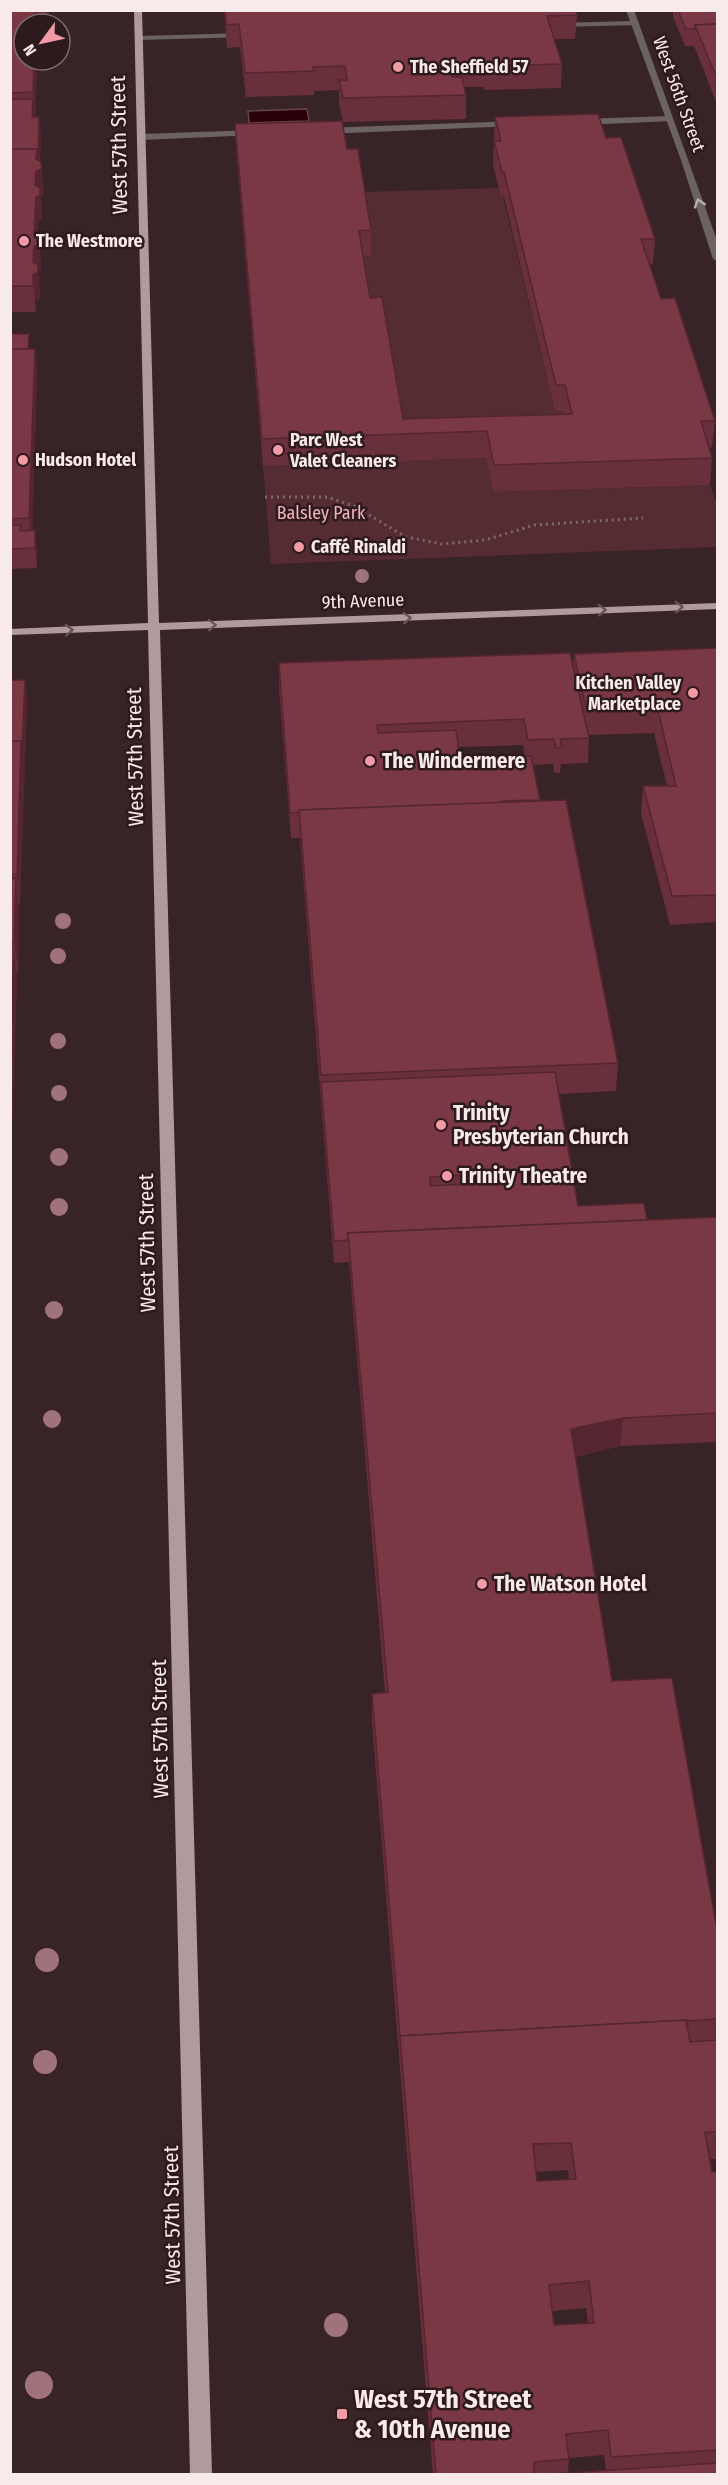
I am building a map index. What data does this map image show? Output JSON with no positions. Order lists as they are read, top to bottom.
{
  "streets": {
    "main road": ["West 57th Street", "9th Avenue"],
    "street": ["West 56th Street"]
  },
  "crossings": [
    ["West 57th Street", "9th Avenue"]
  ],
  "one_way": ["West 56th Street", "9th Avenue"],
  "parks": ["Balsley Park"],
  "places": {
    "other": [
      "The Sheffield 57",
      "The Westmore",
      "Parc West Valet Cleaners",
      "Hudson Hotel",
      "Caffé Rinaldi",
      "Kitchen Valley Marketplace",
      "The Windermere",
      "Trinity Presbyterian Church",
      "Trinity Theatre",
      "The Watson Hotel"
    ],
    "transit": ["West 57th Street & 10th Avenue"]
  },
  "north": "bottom left"
}
